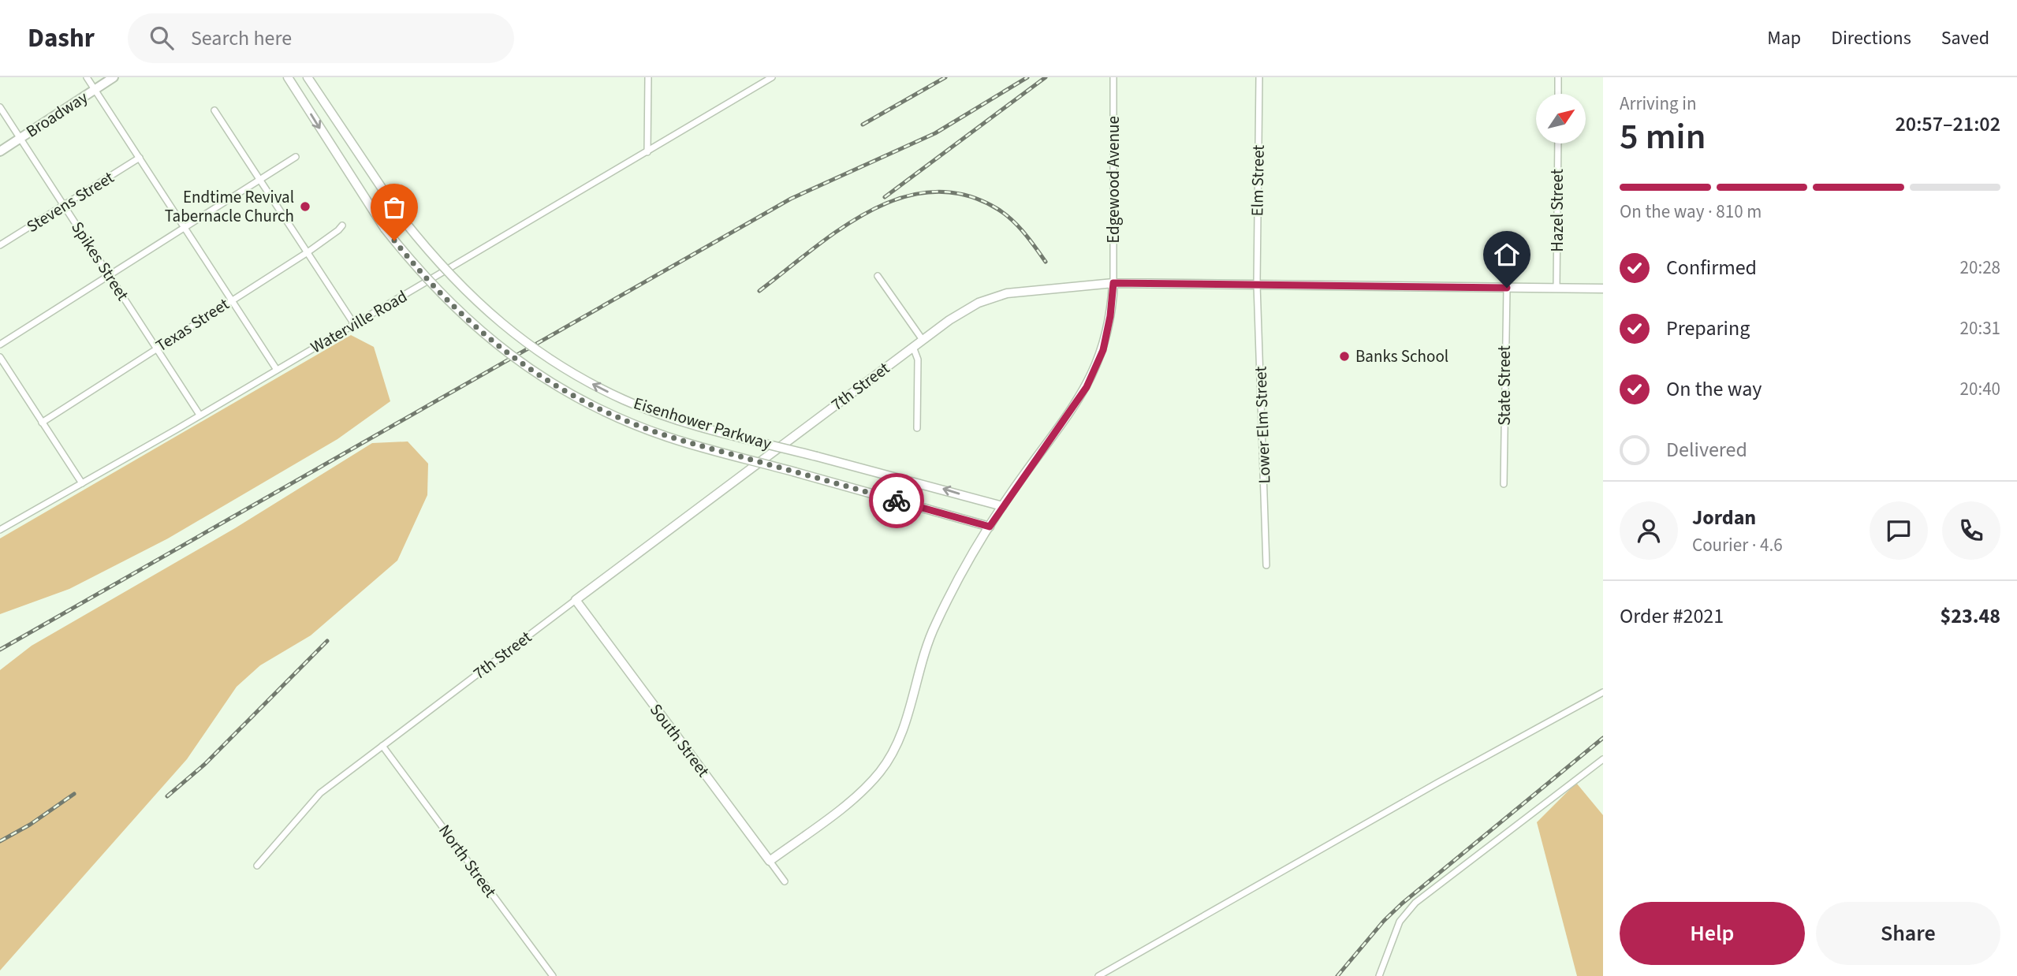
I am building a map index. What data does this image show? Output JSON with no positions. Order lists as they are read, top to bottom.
{
  "streets": {
    "main road": ["Broadway"],
    "street": [
      "Edgewood Avenue",
      "Elm Street",
      "Stevens Street",
      "Hazel Street",
      "Spikes Street",
      "Waterville Road",
      "Texas Street",
      "State Street",
      "7th Street",
      "Eisenhower Parkway",
      "Lower Elm Street",
      "South Street",
      "North Street"
    ]
  },
  "crossings": [
    ["Broadway", "Spikes Street"],
    ["Edgewood Avenue", "7th Street"],
    ["Elm Street", "7th Street"],
    ["Elm Street", "Lower Elm Street"],
    ["Stevens Street", "Spikes Street"],
    ["Hazel Street", "7th Street"],
    ["Spikes Street", "Waterville Road"],
    ["Spikes Street", "Texas Street"],
    ["State Street", "7th Street"],
    ["7th Street", "Lower Elm Street"],
    ["7th Street", "South Street"],
    ["7th Street", "North Street"]
  ],
  "places": ["Endtime Revival Tabernacle Church", "Banks School"],
  "north": "top right",
  "page": {
    "header": "Dashr",
    "search": "Search here",
    "nav": ["Map", "Directions", "Saved"],
    "heading": ["5 min", "Arriving in", "20:57–21:02"],
    "panel": [
      "Jordan",
      "Courier · 4.6",
      "Order #2021",
      "$23.48"
    ],
    "bar": "On the way · 810 m",
    "list": [
      ["Confirmed", "20:28"],
      ["Preparing", "20:31"],
      ["On the way", "20:40"],
      "Delivered"
    ],
    "buttons": ["Help", "Share"]
  }
}
